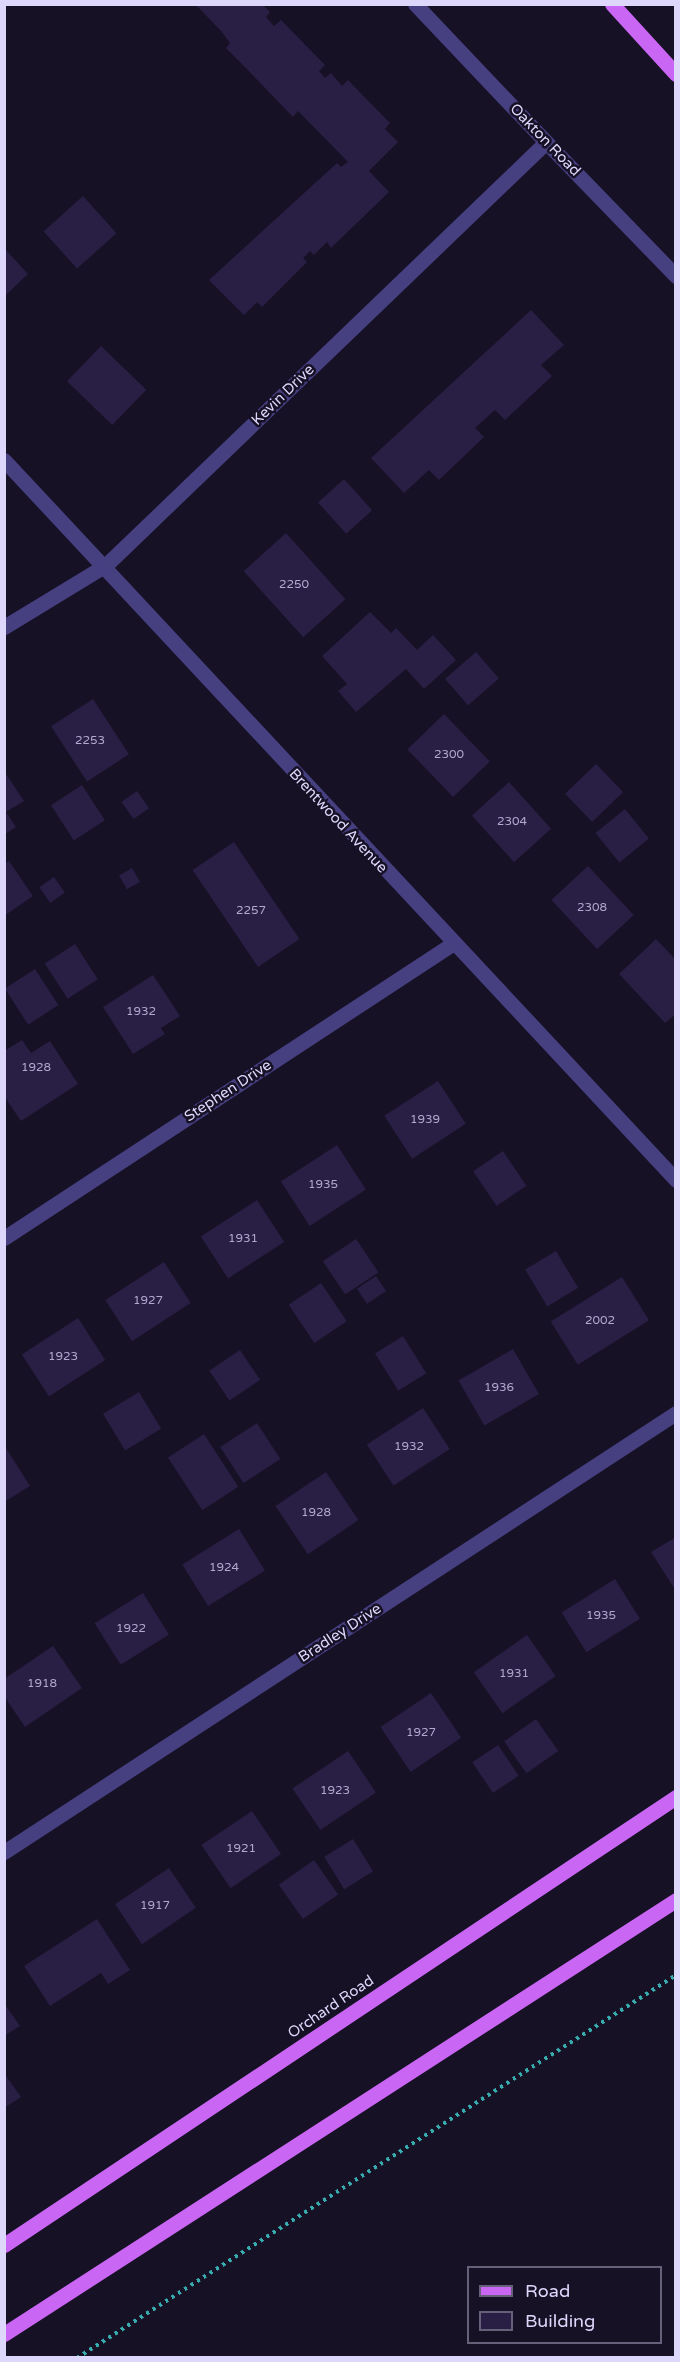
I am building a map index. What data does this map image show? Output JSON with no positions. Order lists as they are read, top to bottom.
{
  "streets": {
    "main road": ["Orchard Road"],
    "street": [
      "Oakton Road",
      "Kevin Drive",
      "Brentwood Avenue",
      "Stephen Drive",
      "Bradley Drive"
    ]
  },
  "crossings": [
    ["Oakton Road", "Kevin Drive"],
    ["Kevin Drive", "Brentwood Avenue"],
    ["Brentwood Avenue", "Stephen Drive"]
  ],
  "house_numbers": [
    "2250",
    "2253",
    "2300",
    "2304",
    "2308",
    "2257",
    "1932",
    "1928",
    "1939",
    "1935",
    "1931",
    "1927",
    "2002",
    "1923",
    "1936",
    "1932",
    "1928",
    "1924",
    "1935",
    "1922",
    "1931",
    "1918",
    "1927",
    "1923",
    "1921",
    "1917"
  ],
  "legend": ["Road", "Building"]
}
